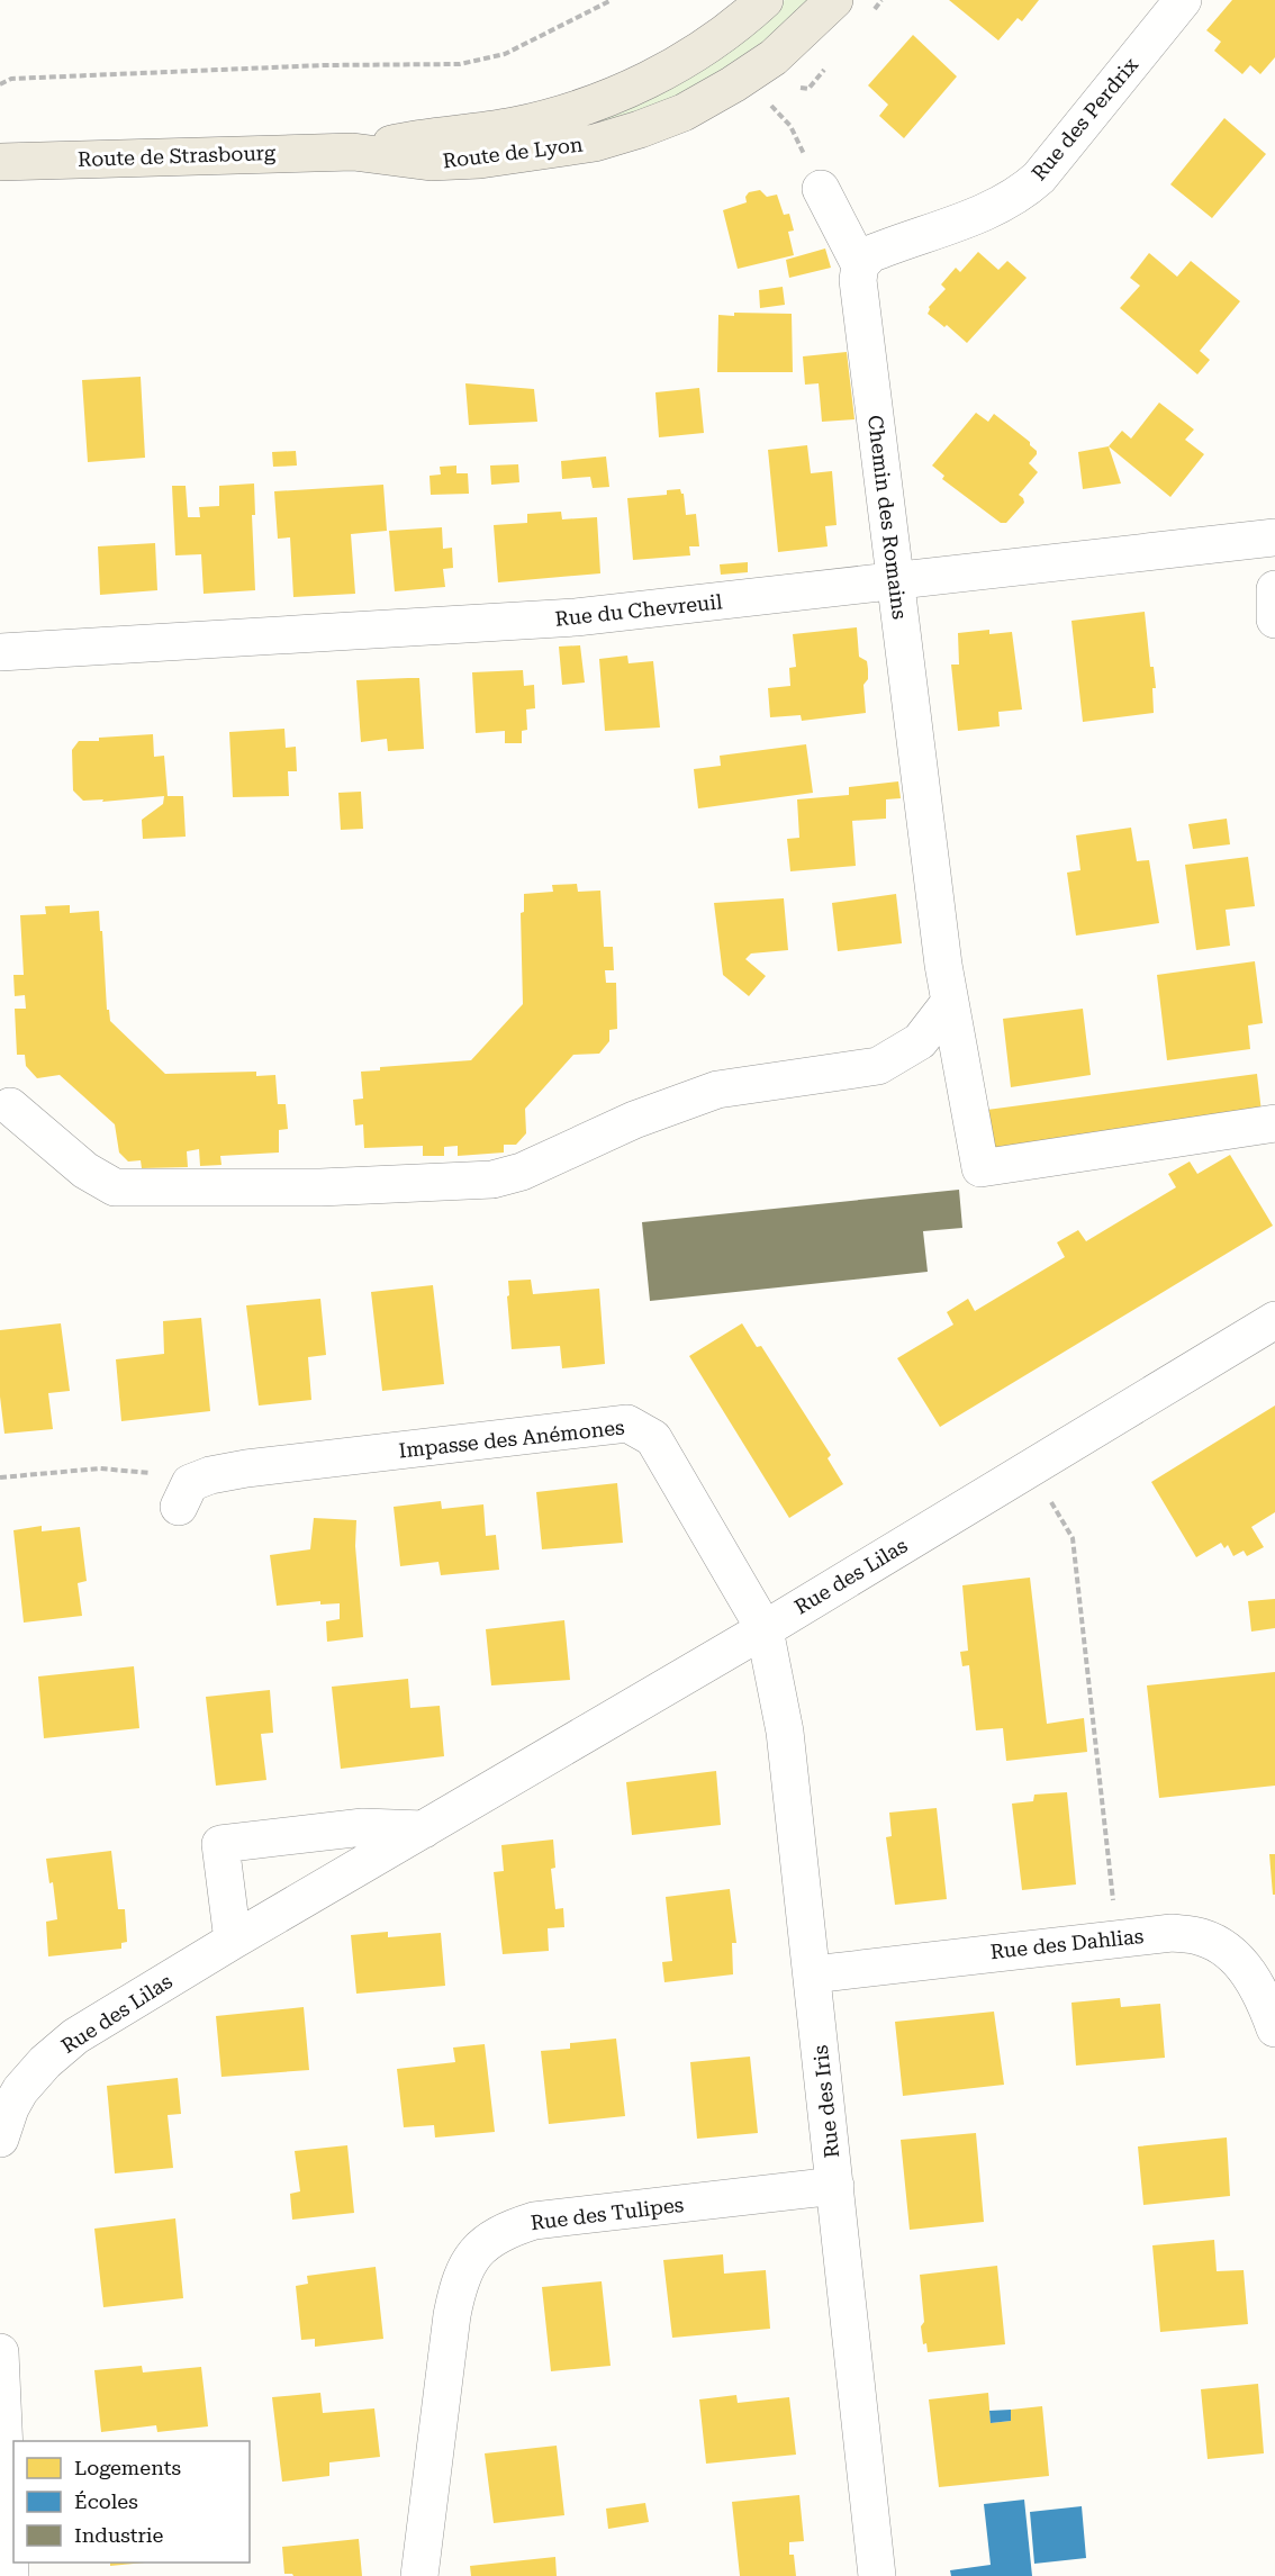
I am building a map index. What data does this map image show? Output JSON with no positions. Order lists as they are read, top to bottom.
{
  "streets": {
    "main road": ["Route de Lyon", "Route de Strasbourg"],
    "street": [
      "Rue des Perdrix",
      "Chemin des Romains",
      "Rue du Chevreuil",
      "Impasse des Anémones",
      "Rue des Lilas",
      "Rue des Dahlias",
      "Rue des Iris",
      "Rue des Tulipes"
    ]
  },
  "crossings": [
    ["Rue des Perdrix", "Chemin des Romains"],
    ["Route de Lyon", "Route de Strasbourg"],
    ["Chemin des Romains", "Rue du Chevreuil"],
    ["Impasse des Anémones", "Rue des Lilas"],
    ["Impasse des Anémones", "Rue des Iris"],
    ["Rue des Lilas", "Rue des Iris"],
    ["Rue des Dahlias", "Rue des Iris"],
    ["Rue des Iris", "Rue des Tulipes"]
  ],
  "legend": ["Logements", "Écoles", "Industrie"]
}
